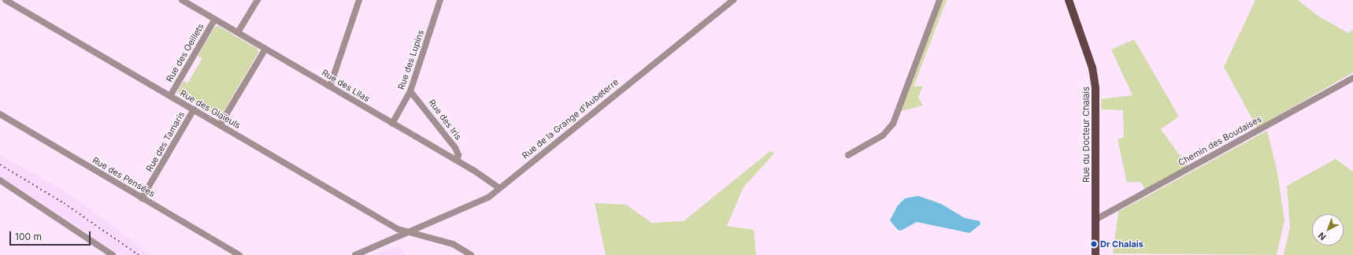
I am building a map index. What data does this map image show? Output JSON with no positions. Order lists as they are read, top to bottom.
{
  "streets": {
    "main road": ["Rue du Docteur Chalais"],
    "street": [
      "Rue des Oeillets",
      "Rue des Lupins",
      "Rue des Lilas",
      "Rue des Glaïeuls",
      "Rue de la Grange d'Aubeterre",
      "Rue des Iris",
      "Chemin des Boudaises",
      "Rue des Tamaris",
      "Rue des Pensées"
    ]
  },
  "crossings": [
    ["Rue des Oeillets", "Rue des Lilas"],
    ["Rue des Oeillets", "Rue des Glaïeuls"],
    ["Rue des Lupins", "Rue des Lilas"],
    ["Rue des Lupins", "Rue des Iris"],
    ["Rue des Lilas", "Rue de la Grange d'Aubeterre"],
    ["Rue des Lilas", "Rue des Iris"],
    ["Rue des Glaïeuls", "Rue de la Grange d'Aubeterre"],
    ["Rue des Glaïeuls", "Rue des Tamaris"],
    ["Rue du Docteur Chalais", "Chemin des Boudaises"],
    ["Rue des Tamaris", "Rue des Pensées"]
  ],
  "places": ["Dr Chalais"],
  "scale_bar": "100 m",
  "north": "bottom left"
}
